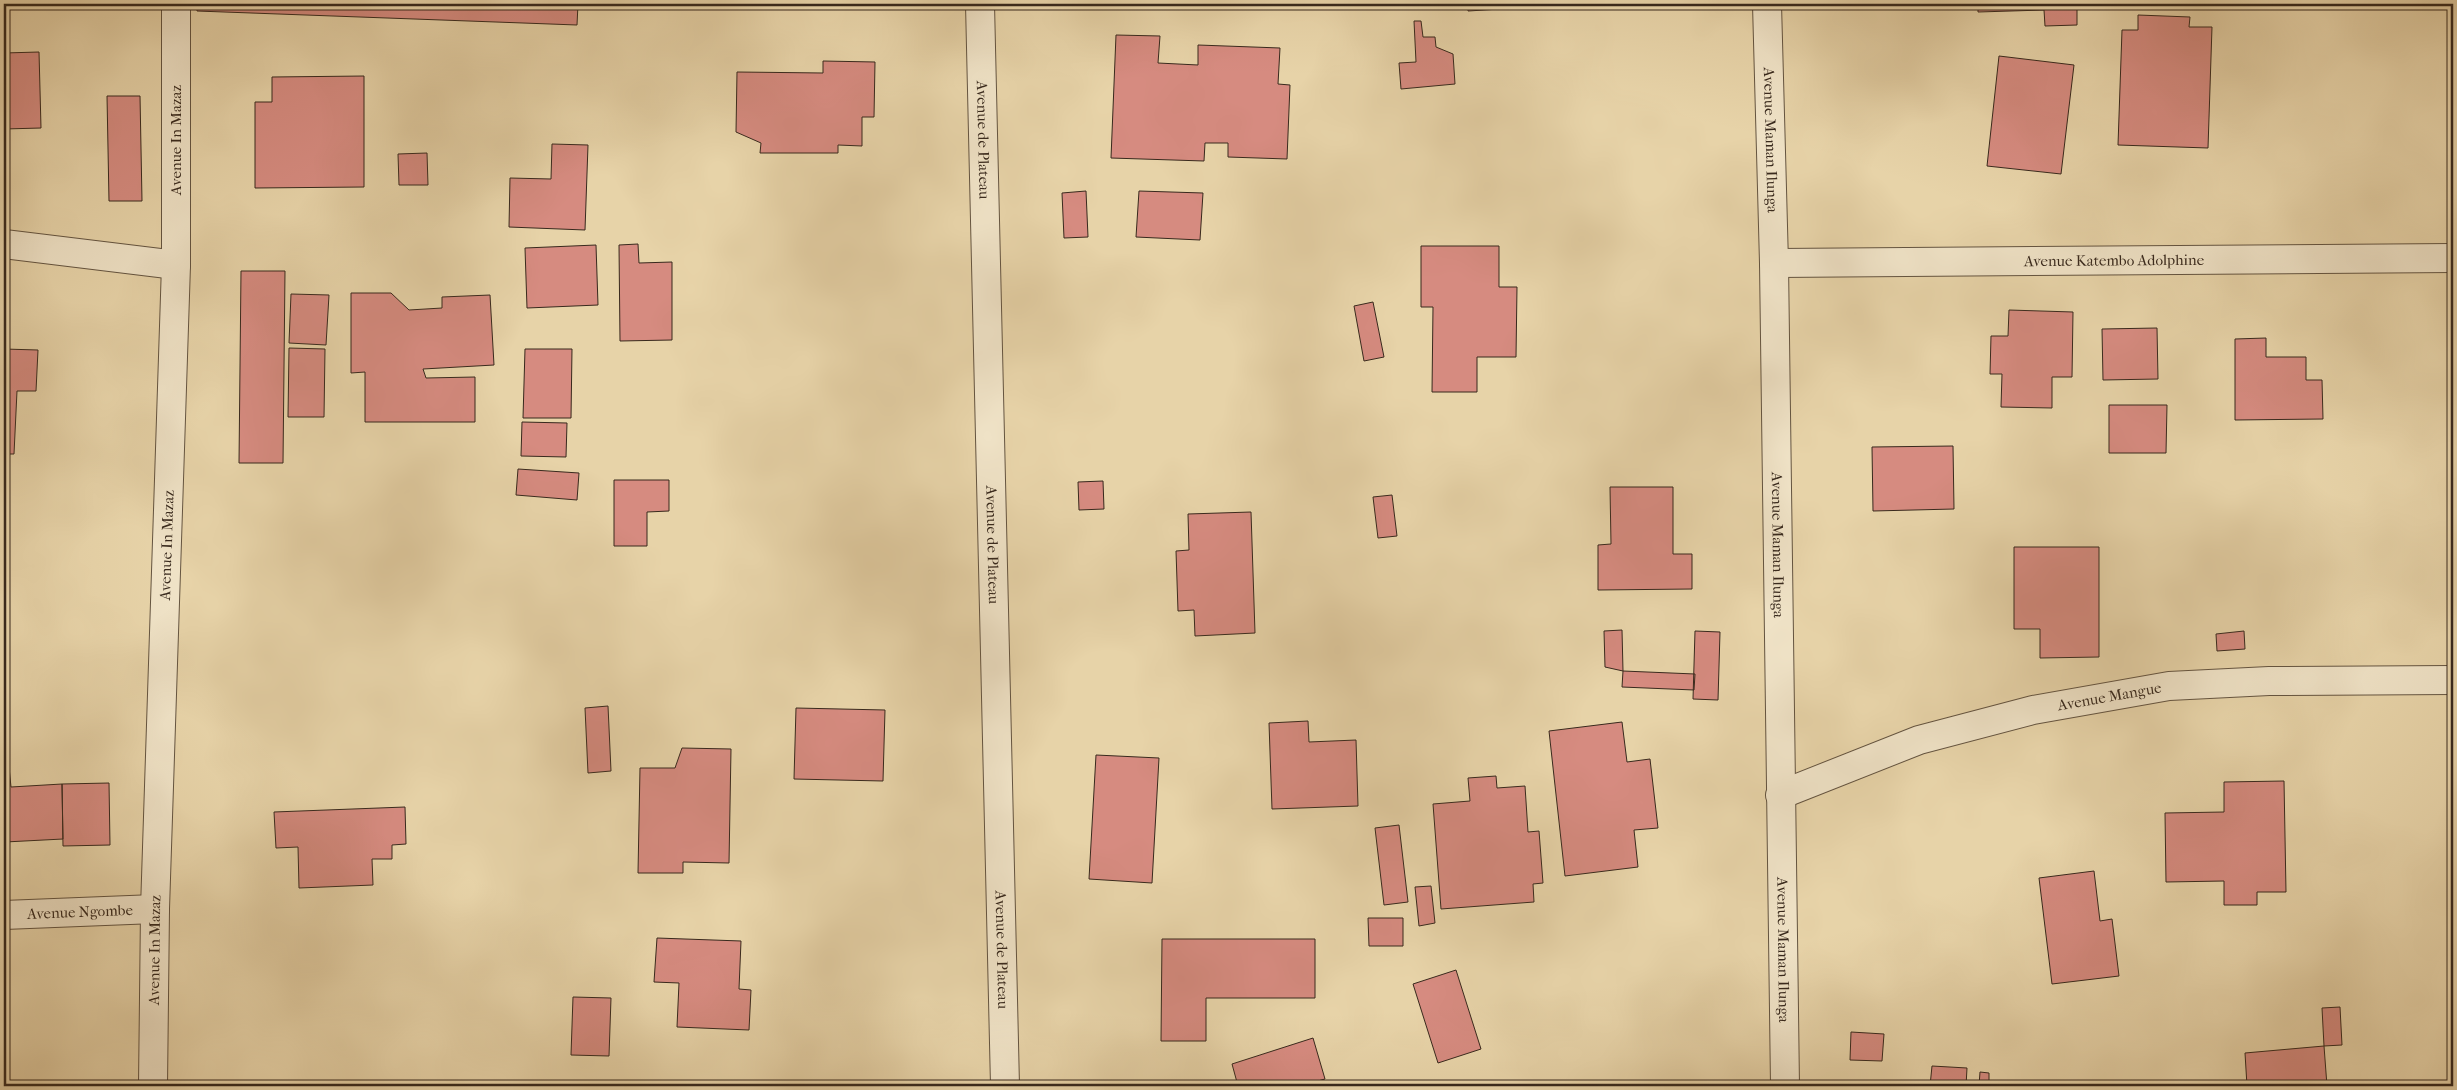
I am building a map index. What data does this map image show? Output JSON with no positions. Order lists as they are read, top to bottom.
{
  "streets": {
    "street": [
      "Avenue In Mazaz",
      "Avenue de Plateau",
      "Avenue Maman Ilunga",
      "Avenue Katembo Adolphine",
      "Avenue Mangue",
      "Avenue Ngombe"
    ]
  },
  "crossings": [
    ["Avenue In Mazaz", "Avenue Ngombe"],
    ["Avenue Maman Ilunga", "Avenue Katembo Adolphine"],
    ["Avenue Maman Ilunga", "Avenue Mangue"]
  ]
}
